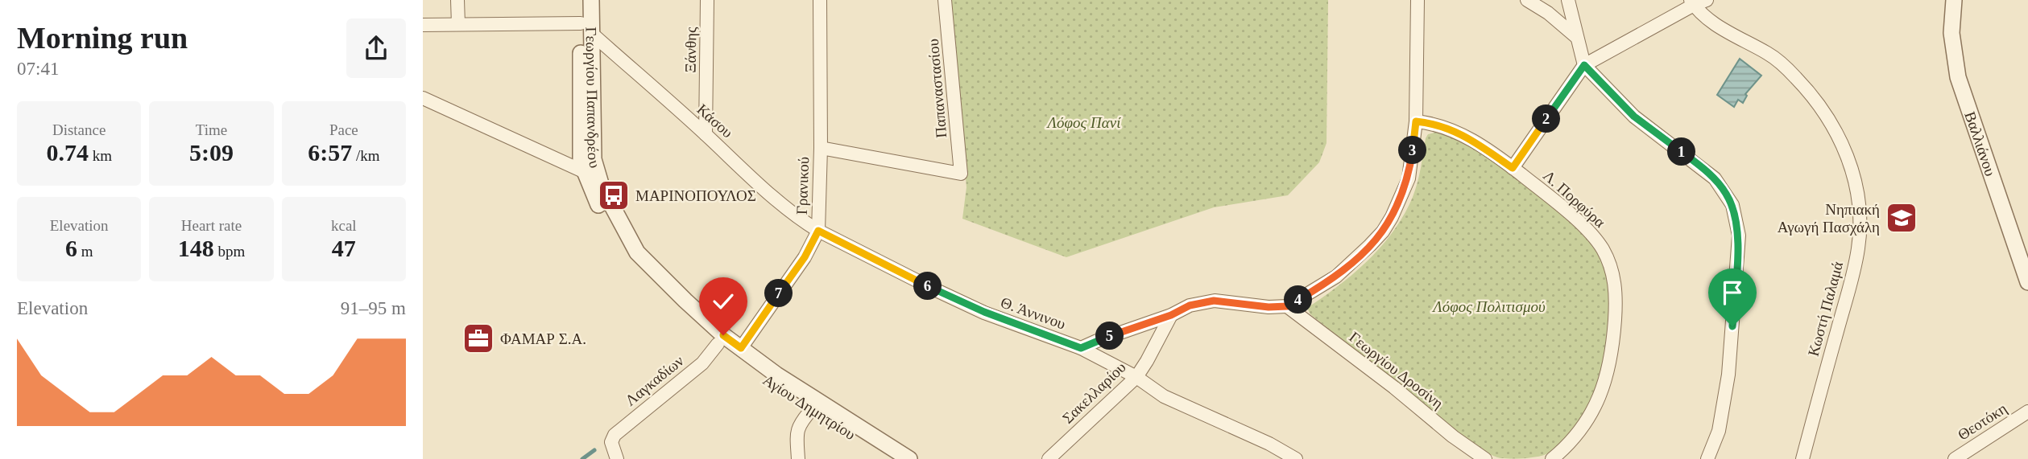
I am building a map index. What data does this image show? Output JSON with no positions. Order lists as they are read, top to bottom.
{
  "streets": {
    "street": [
      "Ξάνθης",
      "Παπαναστασίου",
      "Γεωργίου Παπανδρέου",
      "Κάσου",
      "Βαλλιάνου",
      "Γρανικού",
      "Λ. Πορφύρα",
      "Κωστή Παλαμά",
      "Θ. Άννινου",
      "Γεωργίου Δροσίνη",
      "Λαγκαδίων",
      "Σακελλαρίου",
      "Αγίου Δημητρίου",
      "Θεοτόκη"
    ]
  },
  "crossings": [
    ["Ξάνθης", "Κάσου"],
    ["Παπαναστασίου", "Γρανικού"],
    ["Γεωργίου Παπανδρέου", "Κάσου"],
    ["Γεωργίου Παπανδρέου", "Αγίου Δημητρίου"],
    ["Κάσου", "Γρανικού"],
    ["Κάσου", "Θ. Άννινου"],
    ["Γρανικού", "Θ. Άννινου"],
    ["Γρανικού", "Αγίου Δημητρίου"],
    ["Θ. Άννινου", "Σακελλαρίου"],
    ["Λαγκαδίων", "Αγίου Δημητρίου"]
  ],
  "parks": ["Λόφος Πανί", "Λόφος Πολιτισμού"],
  "places": {
    "bus stop": ["ΜΑΡΙΝΟΠΟΥΛΟΣ"],
    "school or university": ["Νηπιακή Αγωγή Πασχάλη"],
    "office": ["ΦΑΜΑΡ Σ.Α."]
  },
  "page": {
    "heading": ["Morning run", "07:41"],
    "stats": [
      ["Distance", "0.74 km"],
      ["Time", "5:09"],
      ["Pace", "6:57 /km"],
      ["Elevation", "6 m"],
      ["Heart rate", "148 bpm"],
      ["kcal", "47"]
    ],
    "pins": [
      "2",
      "3",
      "1",
      "6",
      "7",
      "4",
      "5"
    ],
    "chart": ["Elevation", "91–95 m"]
  }
}
